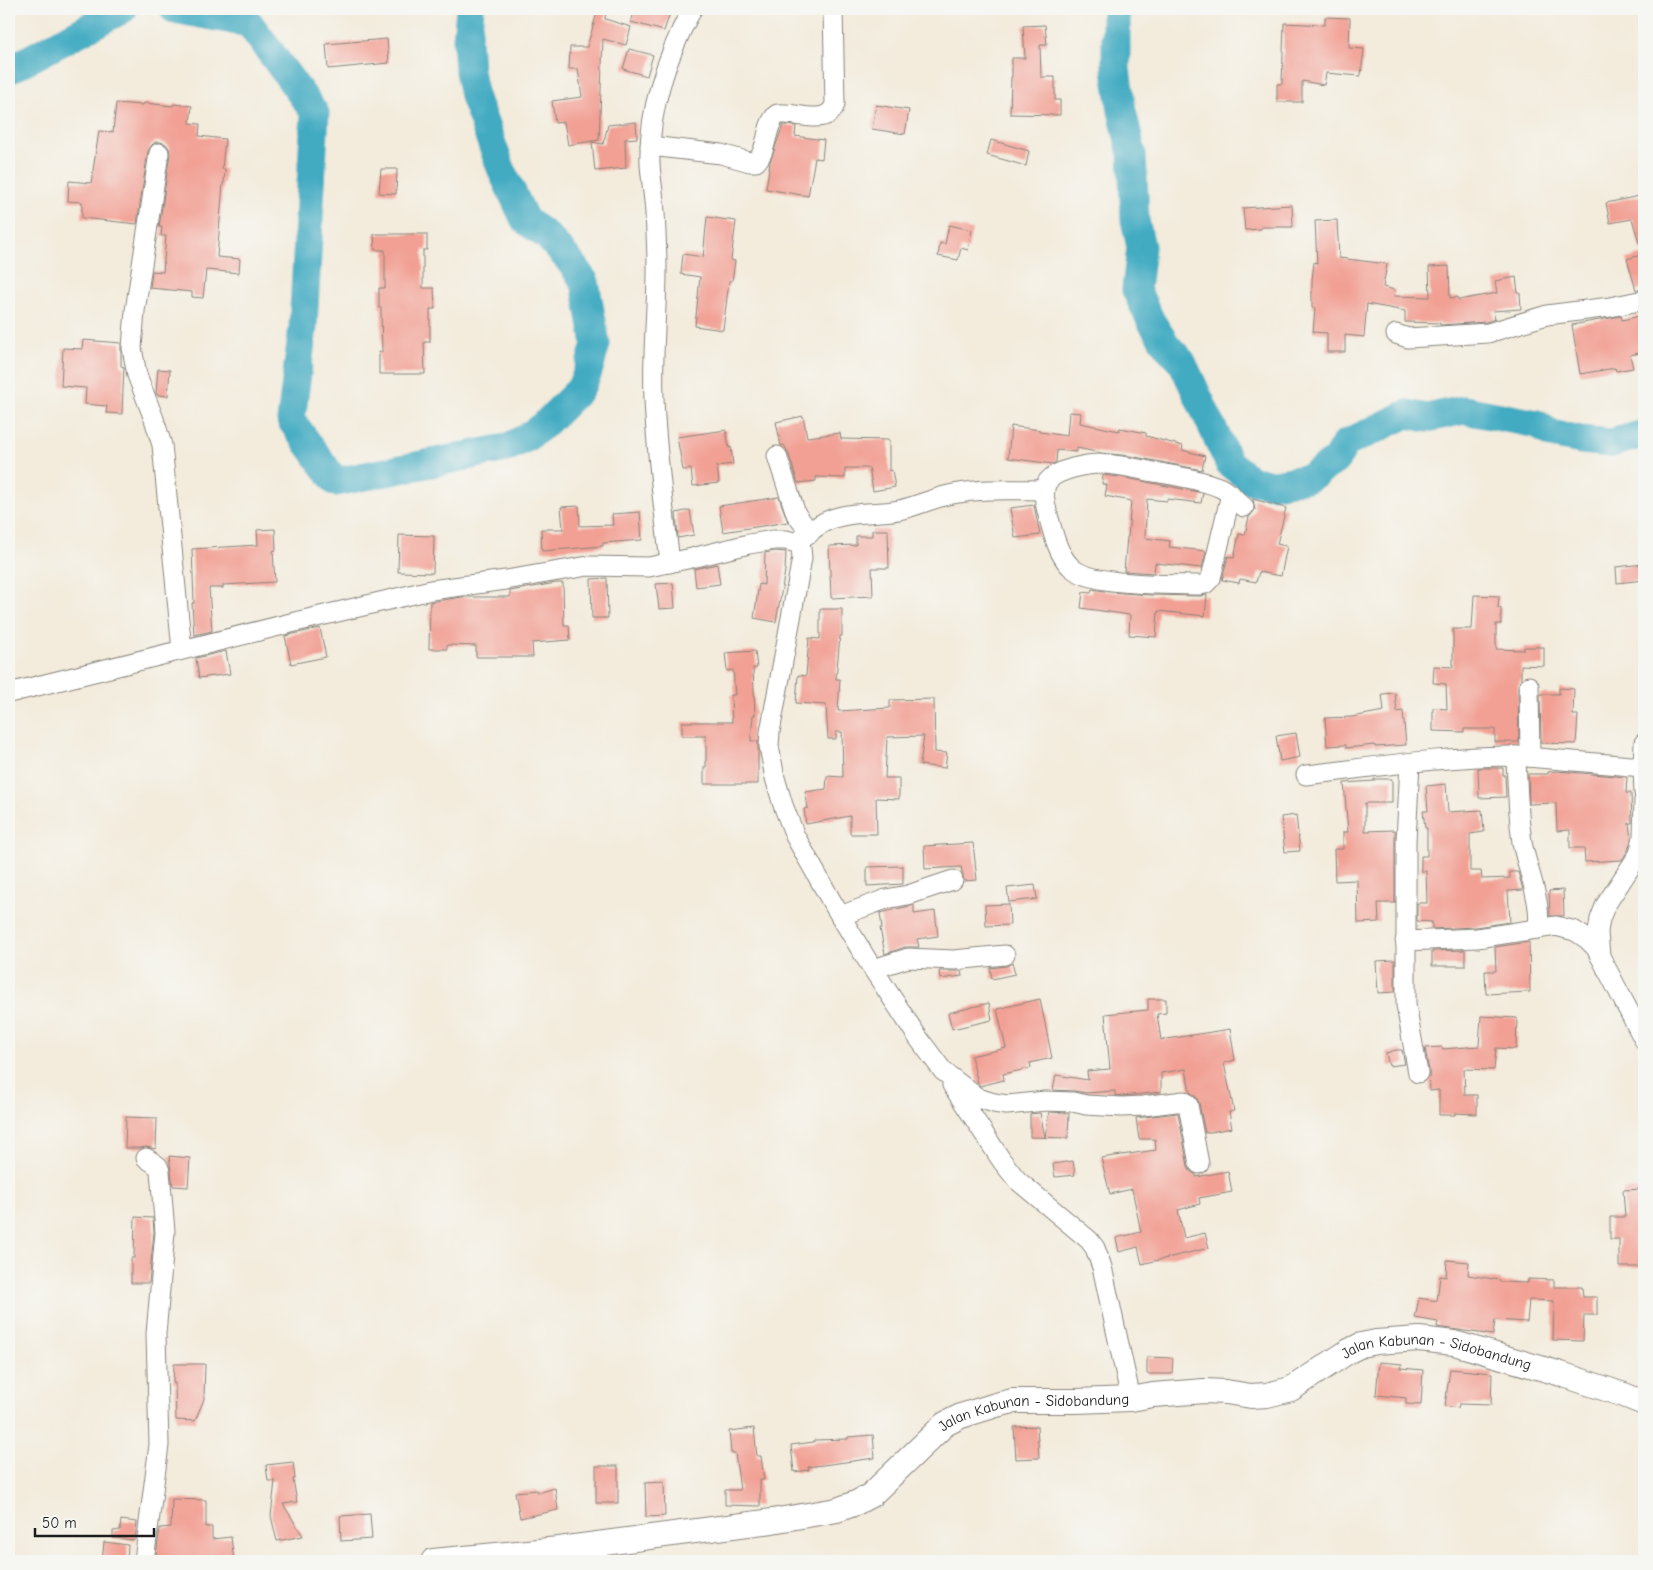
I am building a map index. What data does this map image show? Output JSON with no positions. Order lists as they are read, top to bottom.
{
  "streets": {
    "street": ["Jalan Kabunan - Sidobandung"]
  },
  "scale_bar": "50 m"
}
